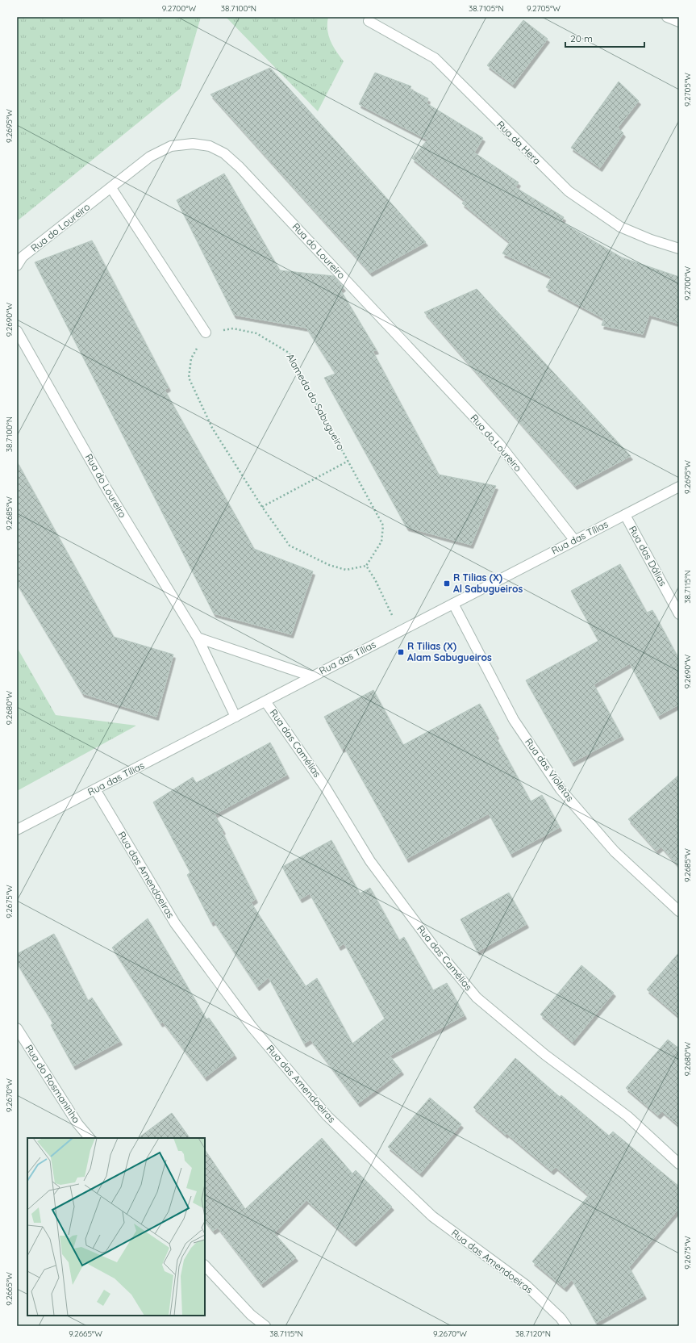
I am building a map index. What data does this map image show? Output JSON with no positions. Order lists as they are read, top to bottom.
{
  "streets": {
    "street": [
      "Rua da Hera",
      "Rua do Loureiro",
      "Rua das Tílias",
      "Rua das Dálias",
      "Rua das Camélias",
      "Rua das Violetas",
      "Rua das Amendoeiras",
      "Rua do Rosmaninho"
    ],
    "path": ["Alameda do Sabugueiro"]
  },
  "crossings": [
    ["Rua do Loureiro", "Rua das Tílias"],
    ["Rua das Tílias", "Rua das Dálias"],
    ["Rua das Tílias", "Rua das Camélias"],
    ["Rua das Tílias", "Rua das Violetas"],
    ["Rua das Tílias", "Rua das Amendoeiras"]
  ],
  "places": {
    "transit": ["R Tilias (X) Al Sabugueiros", "R Tilias (X) Alam Sabugueiros"]
  },
  "scale_bar": "20 m",
  "coordinates": [
    "9.2700°W",
    "38.7100°N",
    "38.7105°N",
    "9.2705°W",
    "9.2695°W",
    "9.2690°W",
    "9.2685°W",
    "38.7115°N",
    "9.2680°W",
    "9.2675°W",
    "9.2670°W",
    "9.2665°W",
    "38.7120°N"
  ]
}
